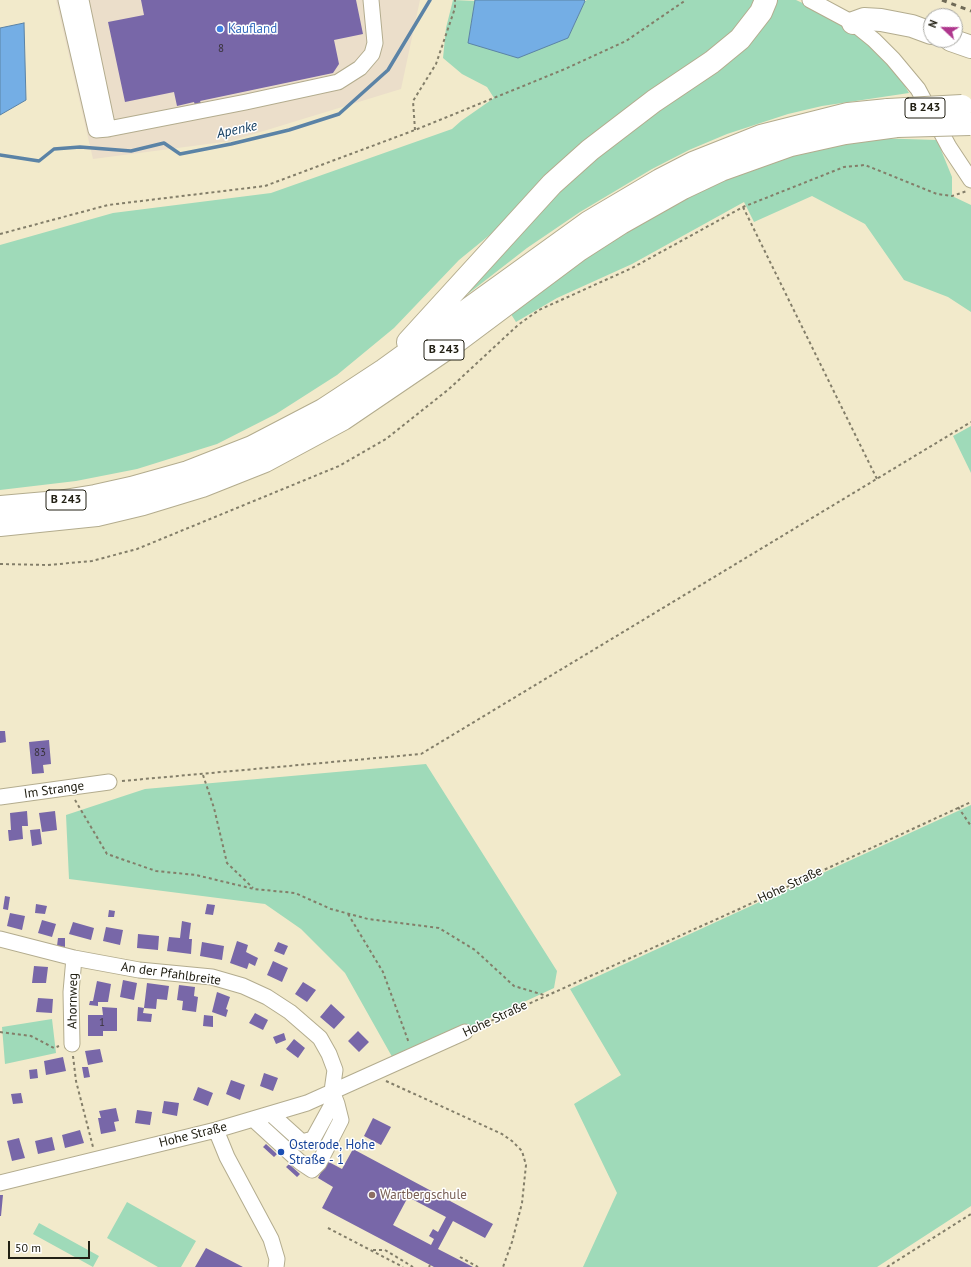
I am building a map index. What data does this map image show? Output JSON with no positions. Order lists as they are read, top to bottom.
{
  "streets": {
    "highway": ["B 243"],
    "street": [
      "Im Strange",
      "Hohe Straße",
      "An der Pfahlbreite",
      "Ahornweg"
    ]
  },
  "crossings": [
    ["Hohe Straße", "An der Pfahlbreite"],
    ["An der Pfahlbreite", "Ahornweg"]
  ],
  "water": ["Apenke"],
  "places": ["Kaufland", "Osterode, Hohe Straße - 1", "Wartbergschule"],
  "house_numbers": ["8", "83", "1"],
  "scale_bar": "50 m",
  "north": "left"
}
